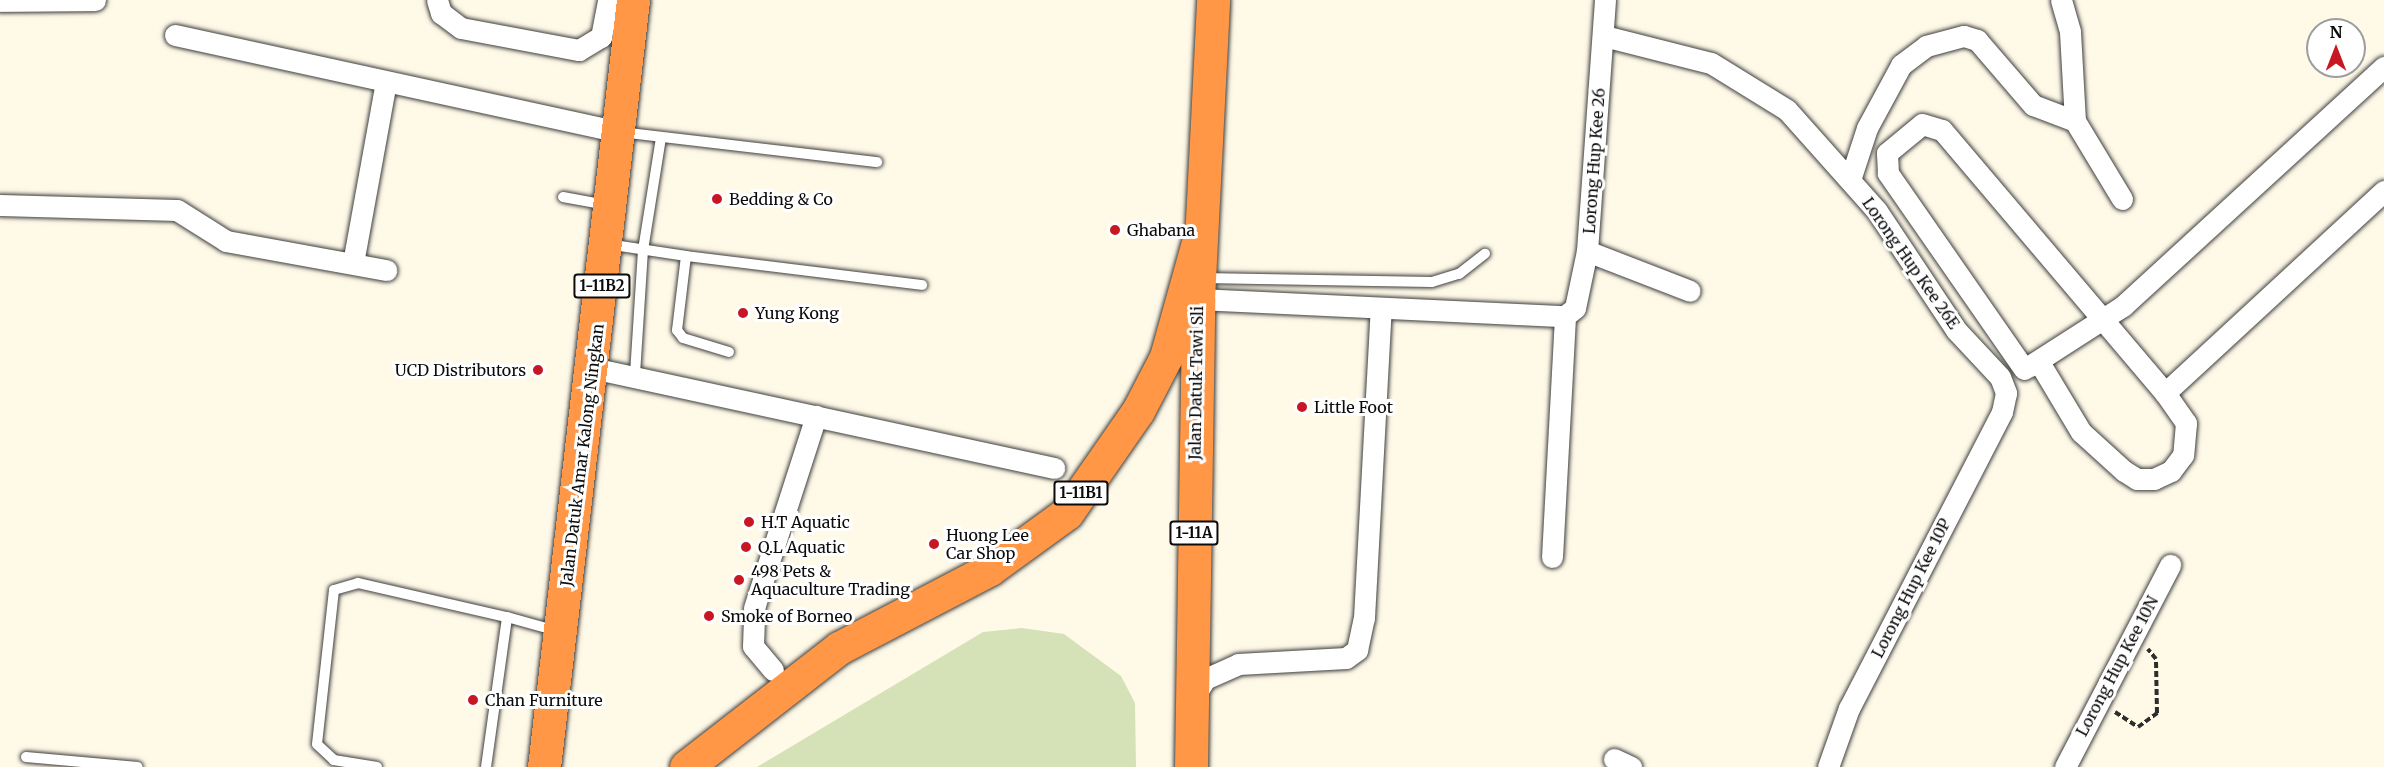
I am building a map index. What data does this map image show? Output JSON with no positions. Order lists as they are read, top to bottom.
{
  "streets": {
    "highway": [
      "1-11B2",
      "Jalan Datuk Tawi Sli",
      "Jalan Datuk Amar Kalong Ningkan",
      "1-11B1",
      "1-11A"
    ],
    "street": [
      "Lorong Hup Kee 26",
      "Lorong Hup Kee 26E",
      "Lorong Hup Kee 10P",
      "Lorong Hup Kee 10N"
    ]
  },
  "crossings": [
    ["Lorong Hup Kee 26", "Lorong Hup Kee 26E"],
    ["Lorong Hup Kee 26E", "Lorong Hup Kee 10P"],
    ["Jalan Datuk Tawi Sli", "1-11B1"]
  ],
  "places": [
    "Bedding & Co",
    "Ghabana",
    "Yung Kong",
    "UCD Distributors",
    "Little Foot",
    "H.T Aquatic",
    "Huong Lee Car Shop",
    "Q.L Aquatic",
    "498 Pets & Aquaculture Trading",
    "Smoke of Borneo",
    "Chan Furniture"
  ],
  "north": "top"
}
